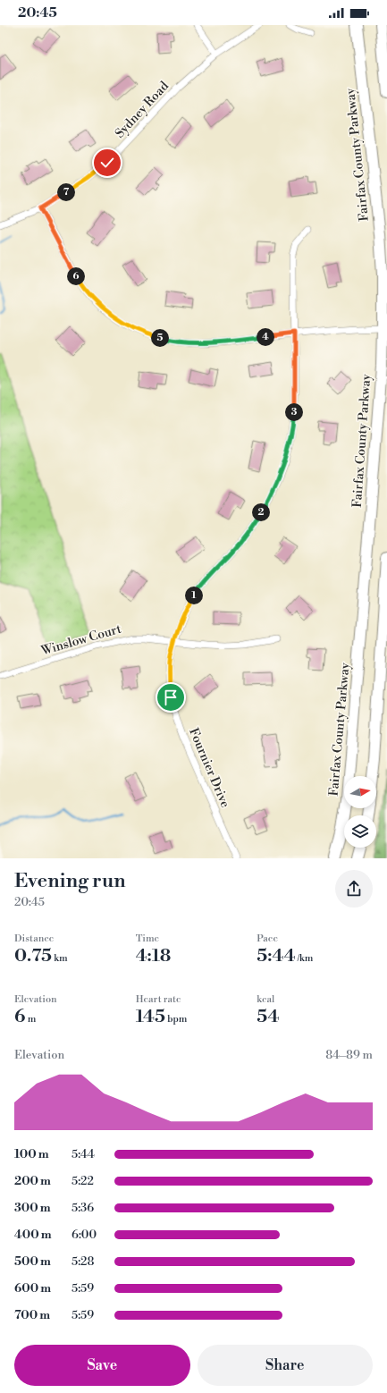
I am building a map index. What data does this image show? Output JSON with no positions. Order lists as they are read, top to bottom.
{
  "streets": {
    "highway": ["Fairfax County Parkway"],
    "street": ["Sydney Road", "Winslow Court", "Fournier Drive"]
  },
  "crossings": [
    ["Winslow Court", "Fournier Drive"]
  ],
  "north": "right",
  "page": {
    "status": "20:45",
    "pins": [
      "7",
      "6",
      "4",
      "5",
      "3",
      "2",
      "1"
    ],
    "heading": ["Evening run", "20:45"],
    "stats": [
      ["Distance", "0.75 km"],
      ["Time", "4:18"],
      ["Pace", "5:44 /km"],
      ["Elevation", "6 m"],
      ["Heart rate", "145 bpm"],
      ["kcal", "54"]
    ],
    "chart": ["Elevation", "84–89 m"],
    "list": [
      {
        "name": "100 m",
        "note": "5:44"
      },
      {
        "name": "200 m",
        "note": "5:22"
      },
      {
        "name": "300 m",
        "note": "5:36"
      },
      {
        "name": "400 m",
        "note": "6:00"
      },
      {
        "name": "500 m",
        "note": "5:28"
      },
      {
        "name": "600 m",
        "note": "5:59"
      },
      {
        "name": "700 m",
        "note": "5:59"
      }
    ],
    "buttons": ["Save", "Share"]
  }
}
